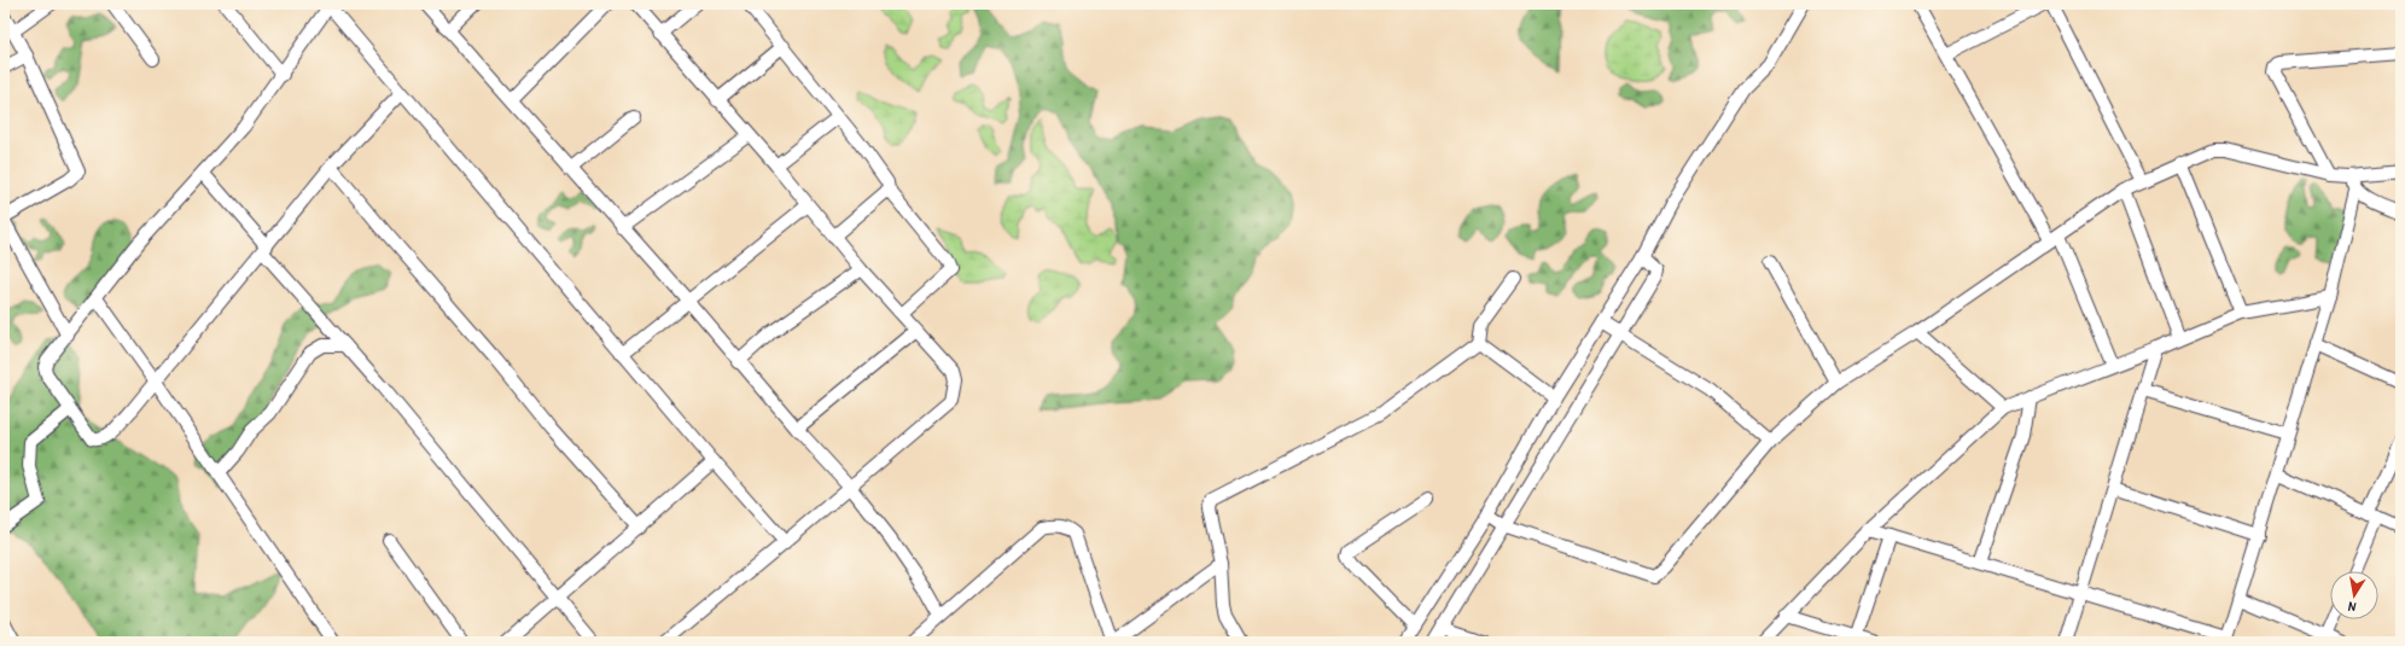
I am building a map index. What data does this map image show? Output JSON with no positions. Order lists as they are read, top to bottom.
{
  "north": "bottom"
}
